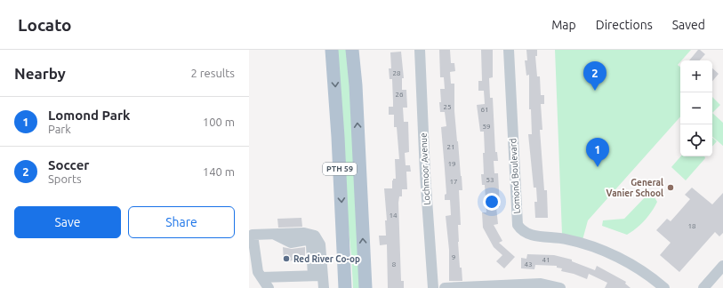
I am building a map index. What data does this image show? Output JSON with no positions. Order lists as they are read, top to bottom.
{
  "streets": {
    "main road": ["PTH 59"],
    "street": ["Lochmoor Avenue", "Lomond Boulevard"]
  },
  "places": ["General Vanier School", "Red River Co-op"],
  "house_numbers": [
    "28",
    "26",
    "25",
    "61",
    "59",
    "21",
    "19",
    "53",
    "17",
    "14",
    "18",
    "9",
    "41",
    "8",
    "43"
  ],
  "page": {
    "header": "Locato",
    "nav": ["Map", "Directions", "Saved"],
    "heading": ["Nearby", "2 results"],
    "map_buttons": ["+", "−"],
    "pins": ["2", "1"],
    "list": [
      {
        "mark": "1",
        "name": "Lomond Park",
        "note": "Park",
        "value": "100 m"
      },
      {
        "mark": "2",
        "name": "Soccer",
        "note": "Sports",
        "value": "140 m"
      }
    ],
    "buttons": ["Save", "Share"]
  }
}
